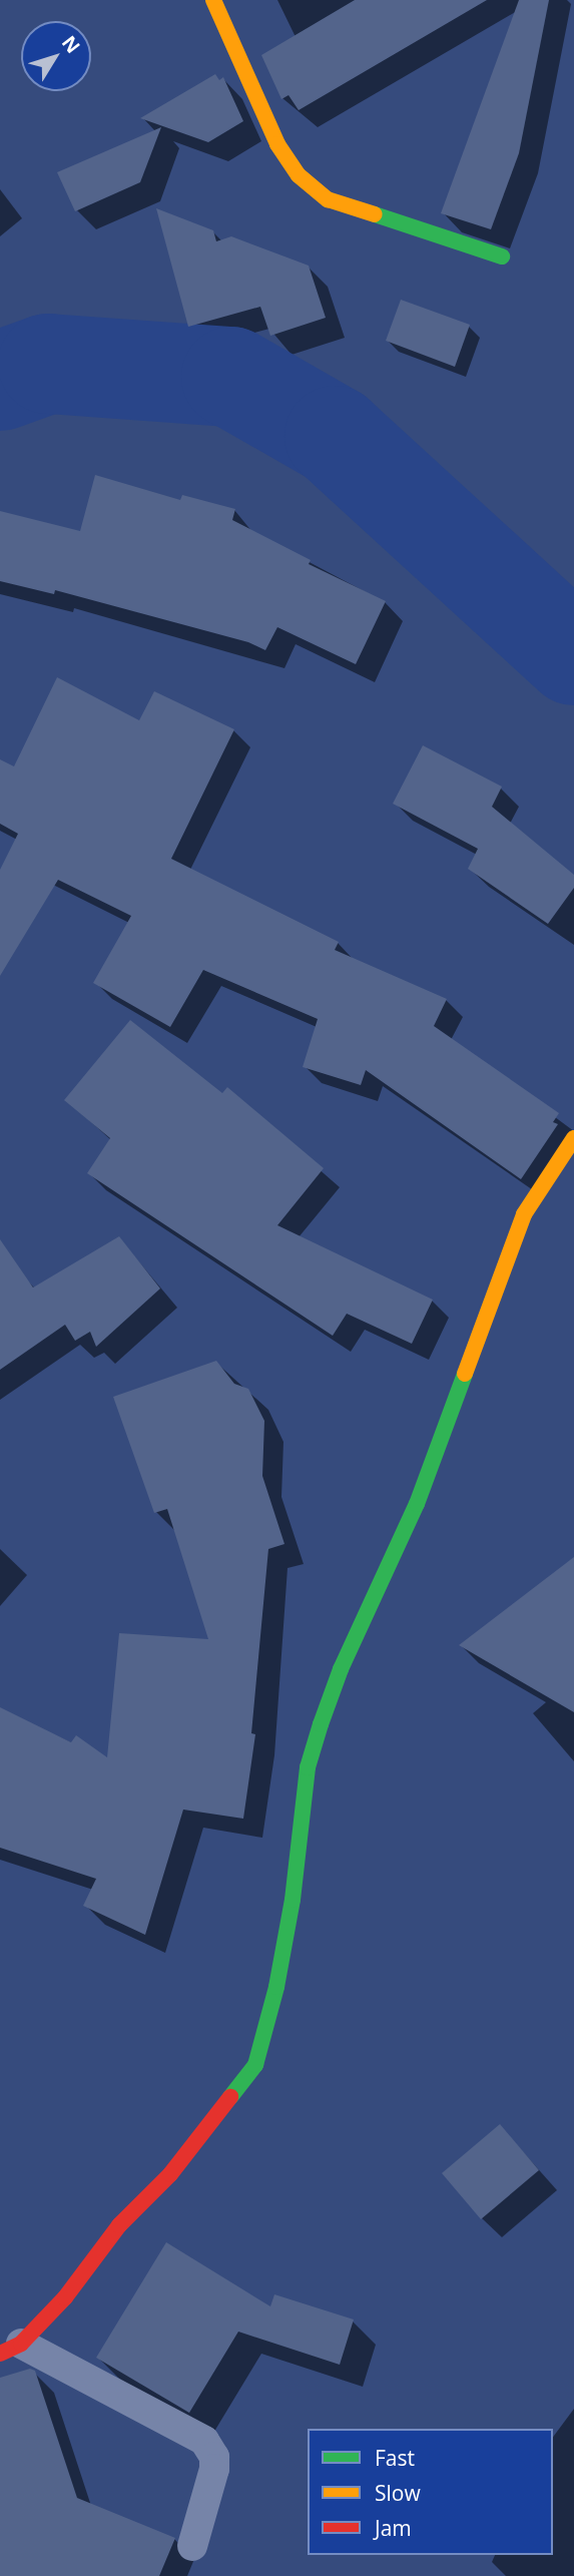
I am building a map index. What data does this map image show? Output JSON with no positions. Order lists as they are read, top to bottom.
{
  "legend": ["Fast", "Slow", "Jam"],
  "north": "top right"
}
